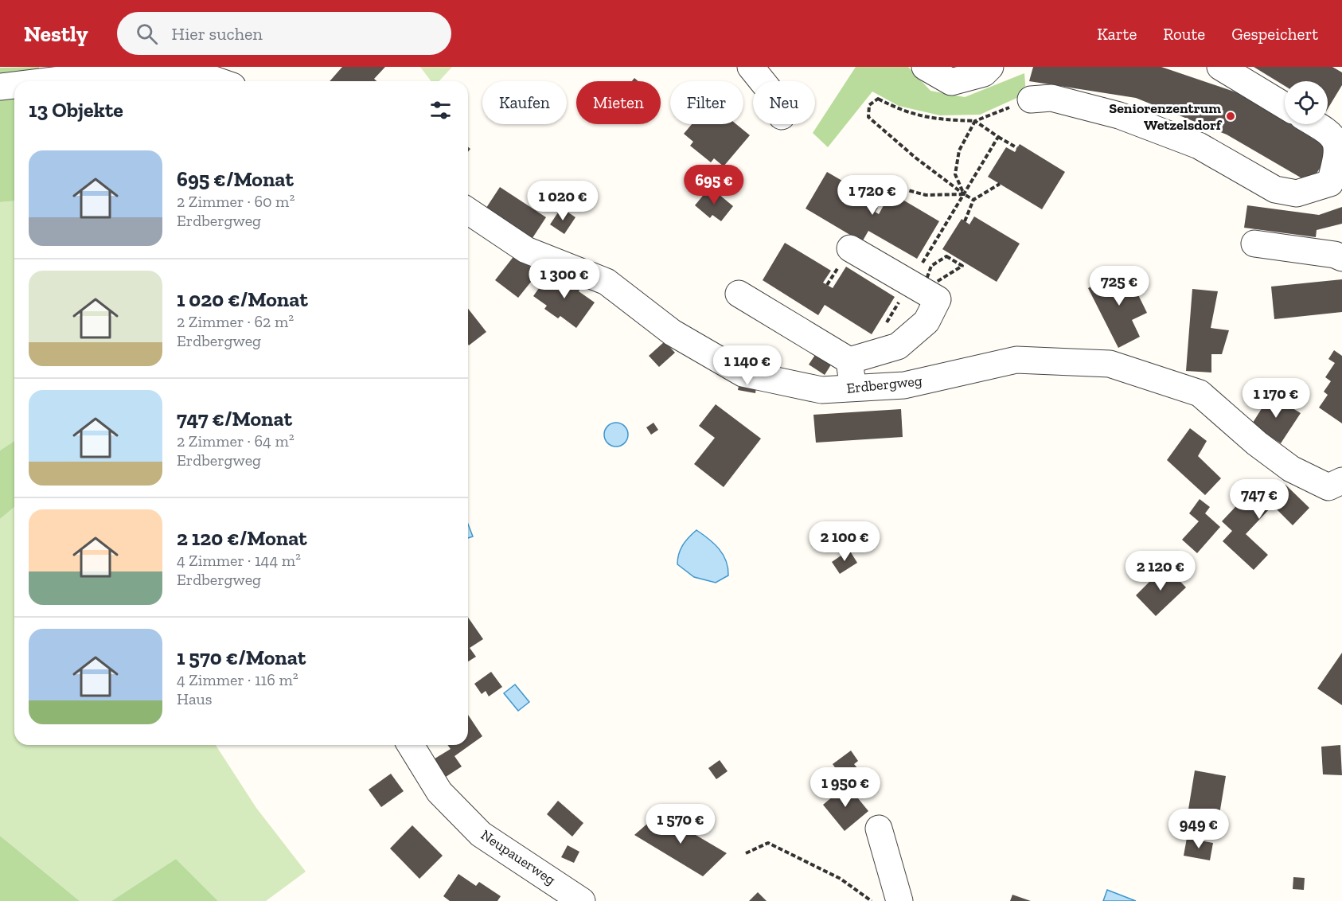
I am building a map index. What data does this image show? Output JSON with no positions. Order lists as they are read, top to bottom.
{
  "streets": {
    "street": ["Erdbergweg", "Neupauerweg"]
  },
  "places": ["Seniorenzentrum Wetzelsdorf"],
  "page": {
    "header": "Nestly",
    "search": "Hier suchen",
    "nav": ["Karte", "Route", "Gespeichert"],
    "chip": [
      "Kaufen",
      "Mieten",
      "Filter",
      "Neu"
    ],
    "heading": "13 Objekte",
    "list": [
      {
        "name": "695 €/Monat",
        "note": "2 Zimmer · 60 m² · Erdbergweg"
      },
      {
        "name": "1 020 €/Monat",
        "note": "2 Zimmer · 62 m² · Erdbergweg"
      },
      {
        "name": "747 €/Monat",
        "note": "2 Zimmer · 64 m² · Erdbergweg"
      },
      {
        "name": "2 120 €/Monat",
        "note": "4 Zimmer · 144 m² · Erdbergweg"
      },
      {
        "name": "1 570 €/Monat",
        "note": "4 Zimmer · 116 m² · Haus"
      }
    ],
    "price": [
      "695 €",
      "1 720 €",
      "1 020 €",
      "1 300 €",
      "725 €",
      "1 140 €",
      "1 170 €",
      "747 €",
      "2 100 €",
      "2 120 €",
      "1 950 €",
      "1 570 €",
      "949 €"
    ]
  }
}
